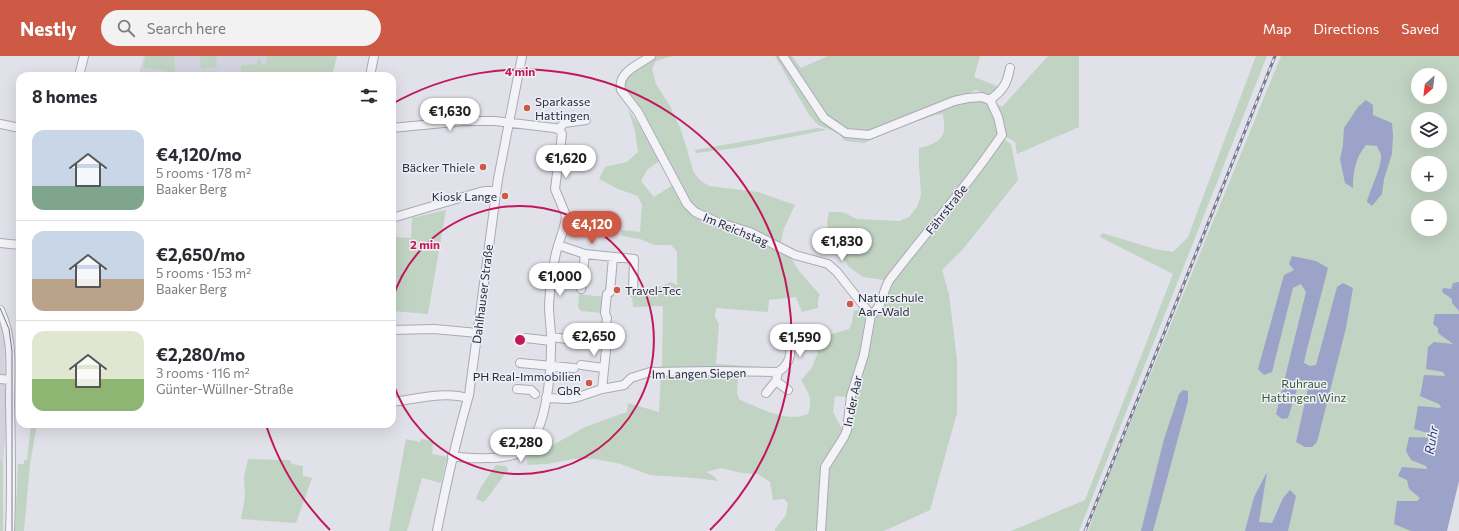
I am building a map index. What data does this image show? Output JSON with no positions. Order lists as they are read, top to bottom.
{
  "streets": {
    "street": [
      "Fährstraße",
      "Im Reichstag",
      "Dahlhauser Straße",
      "Im Langen Siepen",
      "In der Aar"
    ]
  },
  "crossings": [
    ["Fährstraße", "Im Reichstag"],
    ["Fährstraße", "In der Aar"],
    ["Im Reichstag", "In der Aar"]
  ],
  "water": ["Ruhr"],
  "parks": ["Ruhraue Hattingen Winz"],
  "places": [
    "Sparkasse Hattingen",
    "Bäcker Thiele",
    "Kiosk Lange",
    "Travel-Tec",
    "Naturschule Aar-Wald",
    "PH Real-Immobilien GbR"
  ],
  "north": "bottom left",
  "page": {
    "header": "Nestly",
    "search": "Search here",
    "nav": ["Map", "Directions", "Saved"],
    "map_buttons": ["+", "−"],
    "heading": "8 homes",
    "price": [
      "€1,630",
      "€1,620",
      "€4,120",
      "€1,830",
      "€1,000",
      "€2,650",
      "€1,590",
      "€2,280"
    ],
    "list": [
      {
        "name": "€4,120/mo",
        "note": "5 rooms · 178 m² · Baaker Berg"
      },
      {
        "name": "€2,650/mo",
        "note": "5 rooms · 153 m² · Baaker Berg"
      },
      {
        "name": "€2,280/mo",
        "note": "3 rooms · 116 m² · Günter-Wüllner-Straße"
      }
    ]
  },
  "rings": ["4 min", "2 min"]
}
